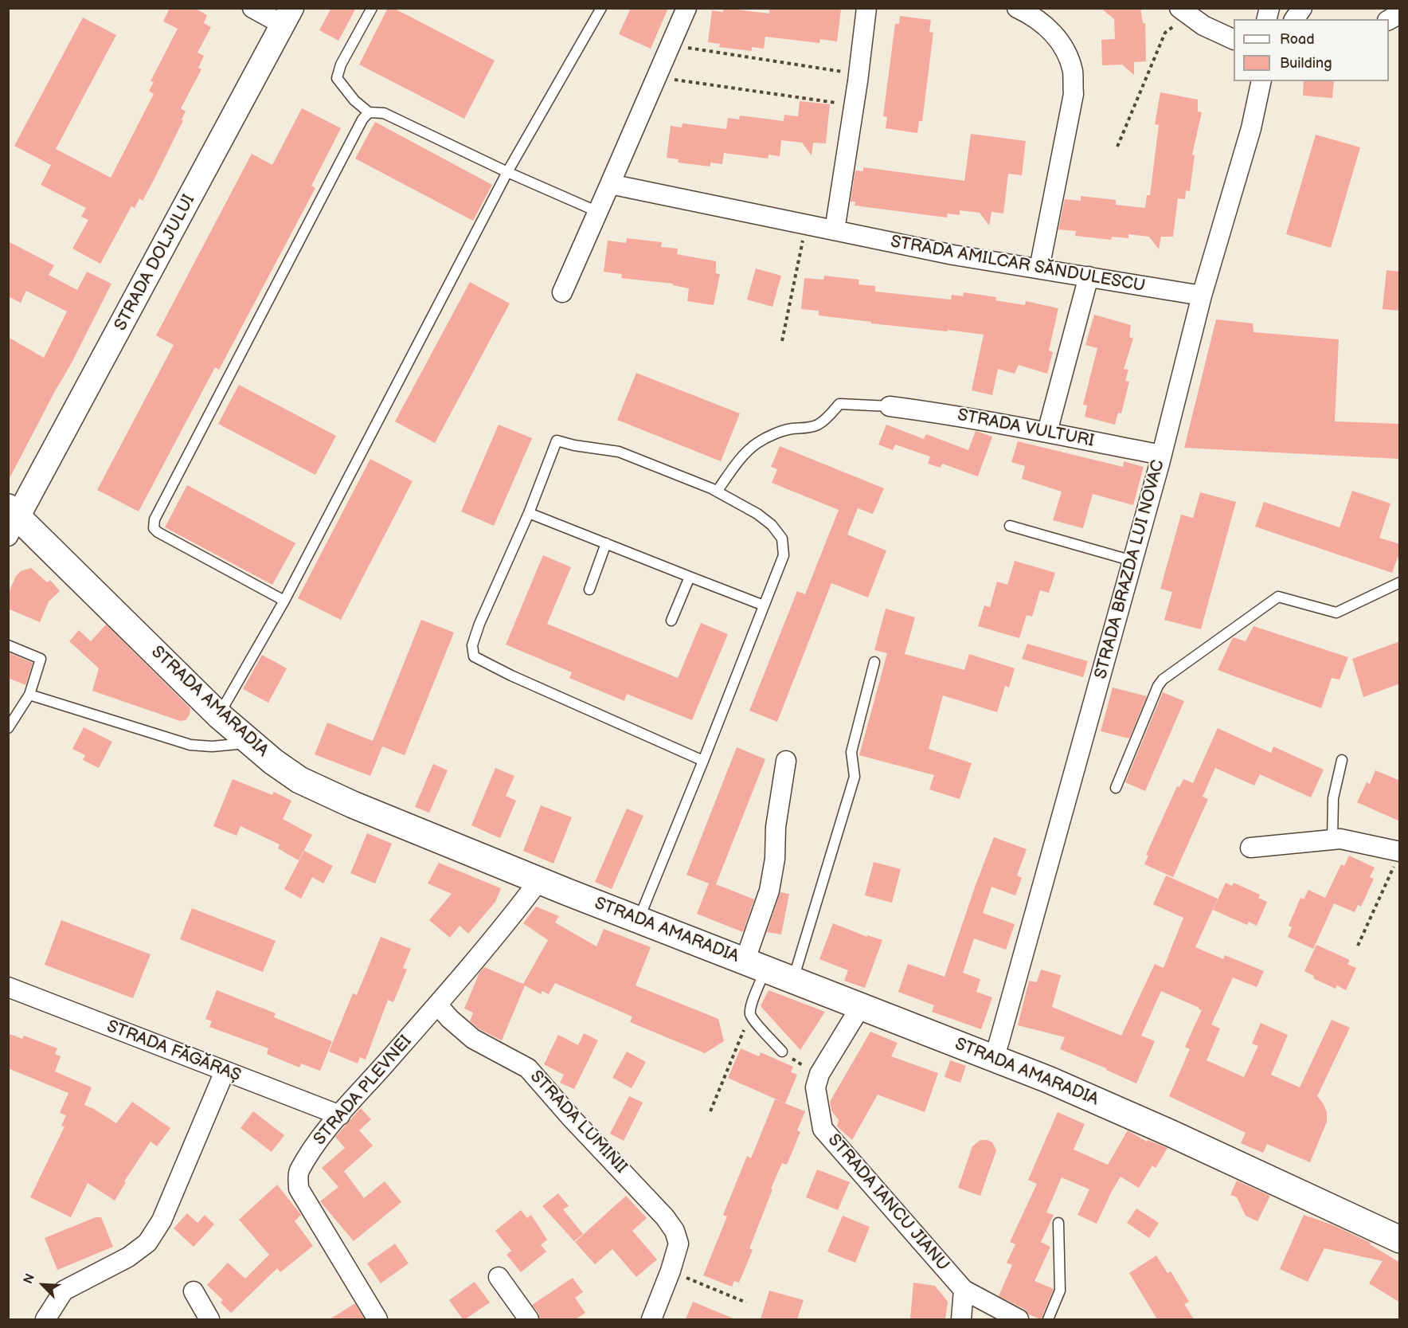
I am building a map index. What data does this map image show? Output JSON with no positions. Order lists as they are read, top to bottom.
{
  "streets": {
    "main road": ["STRADA AMARADIA"],
    "street": [
      "STRADA DOLJULUI",
      "STRADA AMILCAR SĂNDULESCU",
      "STRADA VULTURI",
      "STRADA BRAZDA LUI NOVAC",
      "STRADA FĂGĂRAȘ",
      "STRADA PLEVNEI",
      "STRADA LUMINII",
      "STRADA IANCU JIANU"
    ]
  },
  "crossings": [
    ["STRADA DOLJULUI", "STRADA AMARADIA"],
    ["STRADA AMILCAR SĂNDULESCU", "STRADA BRAZDA LUI NOVAC"],
    ["STRADA VULTURI", "STRADA BRAZDA LUI NOVAC"],
    ["STRADA BRAZDA LUI NOVAC", "STRADA AMARADIA"],
    ["STRADA AMARADIA", "STRADA PLEVNEI"],
    ["STRADA AMARADIA", "STRADA IANCU JIANU"],
    ["STRADA FĂGĂRAȘ", "STRADA PLEVNEI"],
    ["STRADA PLEVNEI", "STRADA LUMINII"]
  ],
  "legend": ["Road", "Building"],
  "north": "top left"
}
